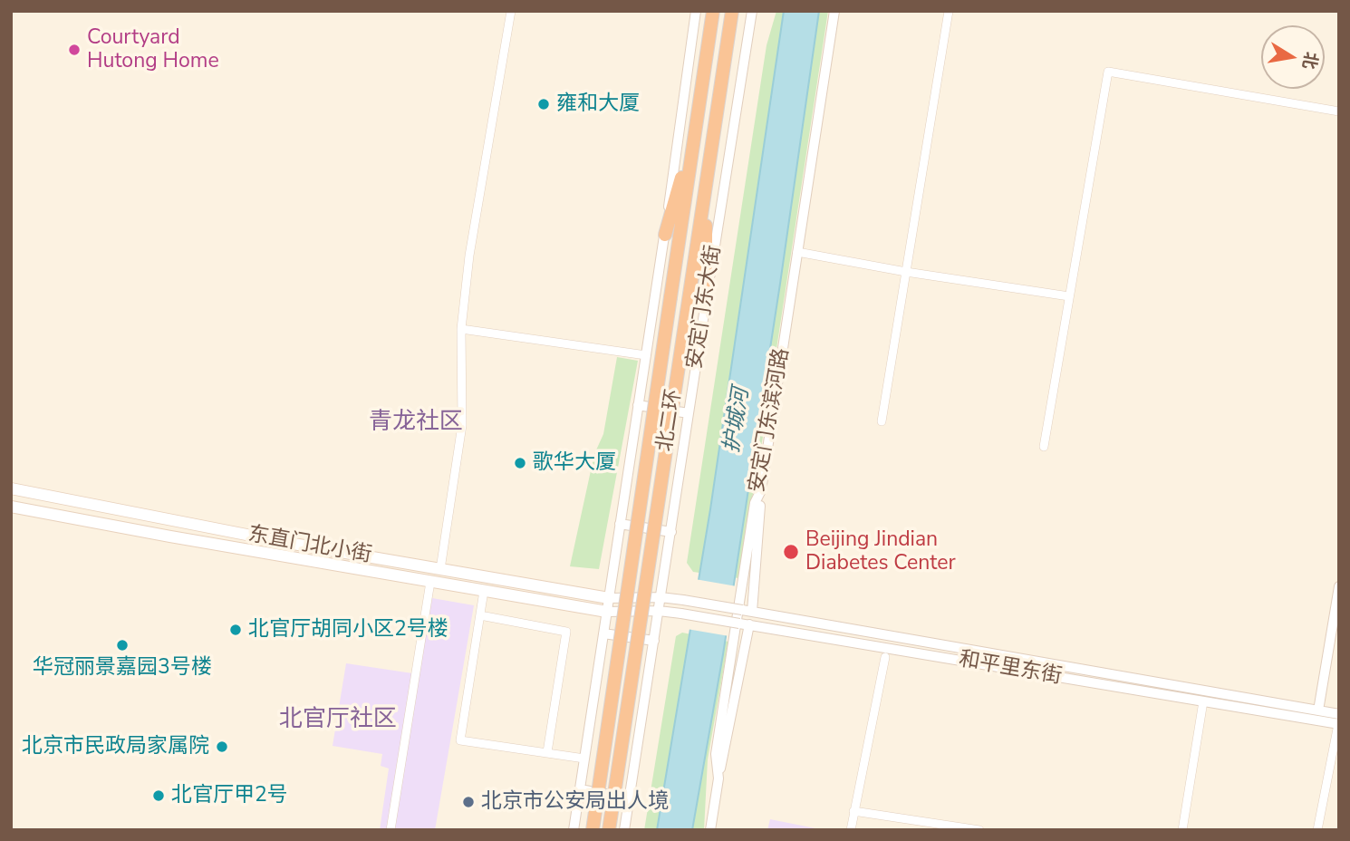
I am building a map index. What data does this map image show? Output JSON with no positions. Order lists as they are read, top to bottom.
{
  "streets": {
    "highway": ["北二环"],
    "main road": ["东直门北小街"],
    "street": ["安定门东大街", "安定门东滨河路", "和平里东街"]
  },
  "crossings": [
    ["安定门东大街", "和平里东街"],
    ["东直门北小街", "和平里东街"]
  ],
  "districts": ["青龙社区", "北官厅社区"],
  "water": ["护城河"],
  "places": [
    "Courtyard Hutong Home",
    "雍和大厦",
    "歌华大厦",
    "Beijing Jindian Diabetes Center",
    "北官厅胡同小区2号楼",
    "华冠丽景嘉园3号楼",
    "北京市民政局家属院",
    "北官厅甲2号",
    "北京市公安局出人境"
  ],
  "north": "right"
}
